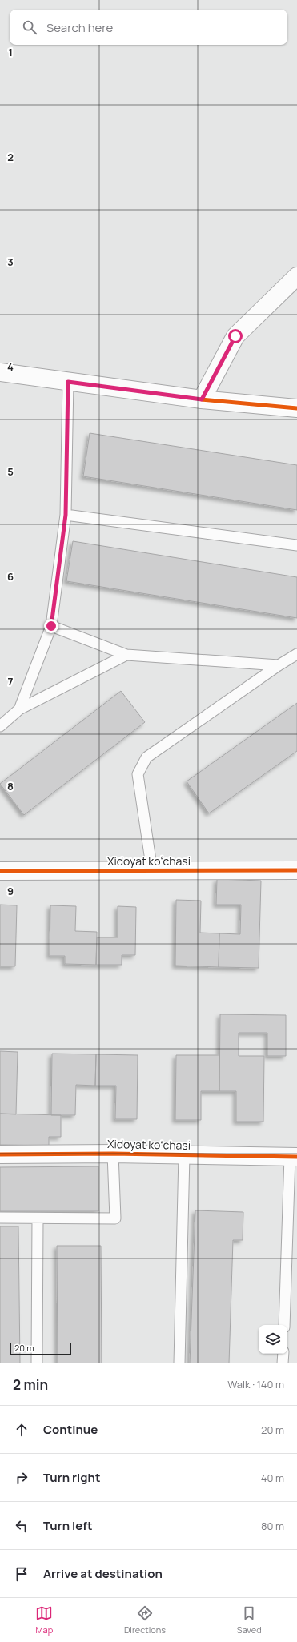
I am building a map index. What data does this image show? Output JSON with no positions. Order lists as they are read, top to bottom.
{
  "streets": {
    "street": ["Xidoyat koʻchasi"]
  },
  "scale_bar": "20 m",
  "page": {
    "search": "Search here",
    "scale": "20 m",
    "heading": ["2 min", "Walk · 140 m"],
    "list": [
      ["Continue", "20 m"],
      ["Turn right", "40 m"],
      ["Turn left", "80 m"],
      "Arrive at destination"
    ],
    "nav": ["Map", "Directions", "Saved"]
  },
  "grid": {
    "rows": [
      "1",
      "2",
      "3",
      "4",
      "5",
      "6",
      "7",
      "8",
      "9"
    ]
  }
}
